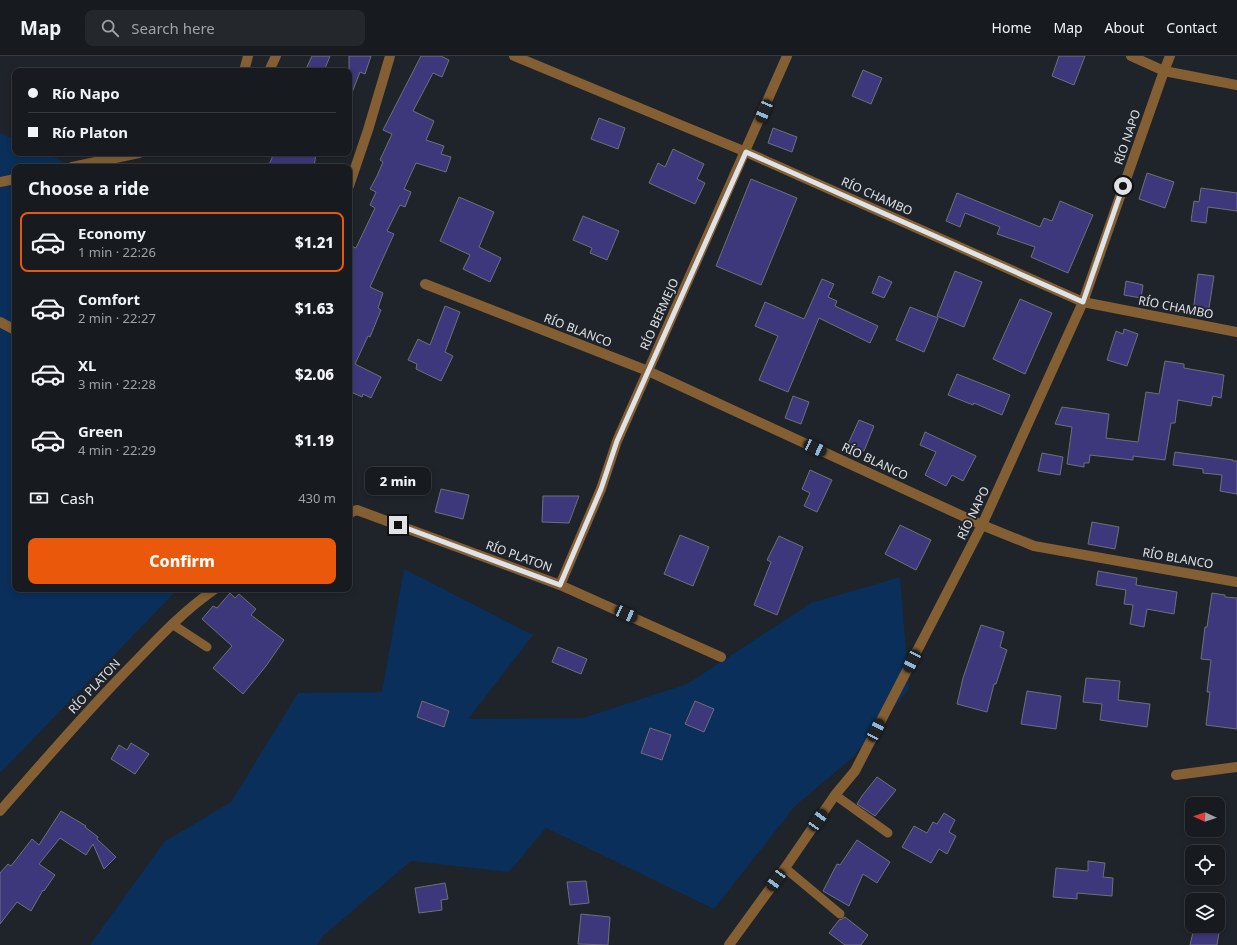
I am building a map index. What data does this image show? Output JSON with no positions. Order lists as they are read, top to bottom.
{
  "streets": {
    "street": [
      "RÍO NAPO",
      "RÍO CHAMBO",
      "RÍO BERMEJO",
      "RÍO BLANCO",
      "RÍO PLATON"
    ]
  },
  "crossings": [
    ["RÍO NAPO", "RÍO CHAMBO"],
    ["RÍO NAPO", "RÍO BLANCO"],
    ["RÍO CHAMBO", "RÍO BERMEJO"],
    ["RÍO BERMEJO", "RÍO BLANCO"],
    ["RÍO BERMEJO", "RÍO PLATON"]
  ],
  "north": "left",
  "page": {
    "header": "Map",
    "search": "Search here",
    "nav": [
      "Home",
      "Map",
      "About",
      "Contact"
    ],
    "banner": ["Río Napo", "Río Platon"],
    "heading": "Choose a ride",
    "list": [
      {
        "name": "Economy",
        "note": "1 min · 22:26",
        "value": "$1.21"
      },
      {
        "name": "Comfort",
        "note": "2 min · 22:27",
        "value": "$1.63"
      },
      {
        "name": "XL",
        "note": "3 min · 22:28",
        "value": "$2.06"
      },
      {
        "name": "Green",
        "note": "4 min · 22:29",
        "value": "$1.19"
      }
    ],
    "bubble": "2 min",
    "pay": ["Cash", "430 m"],
    "buttons": "Confirm"
  }
}
